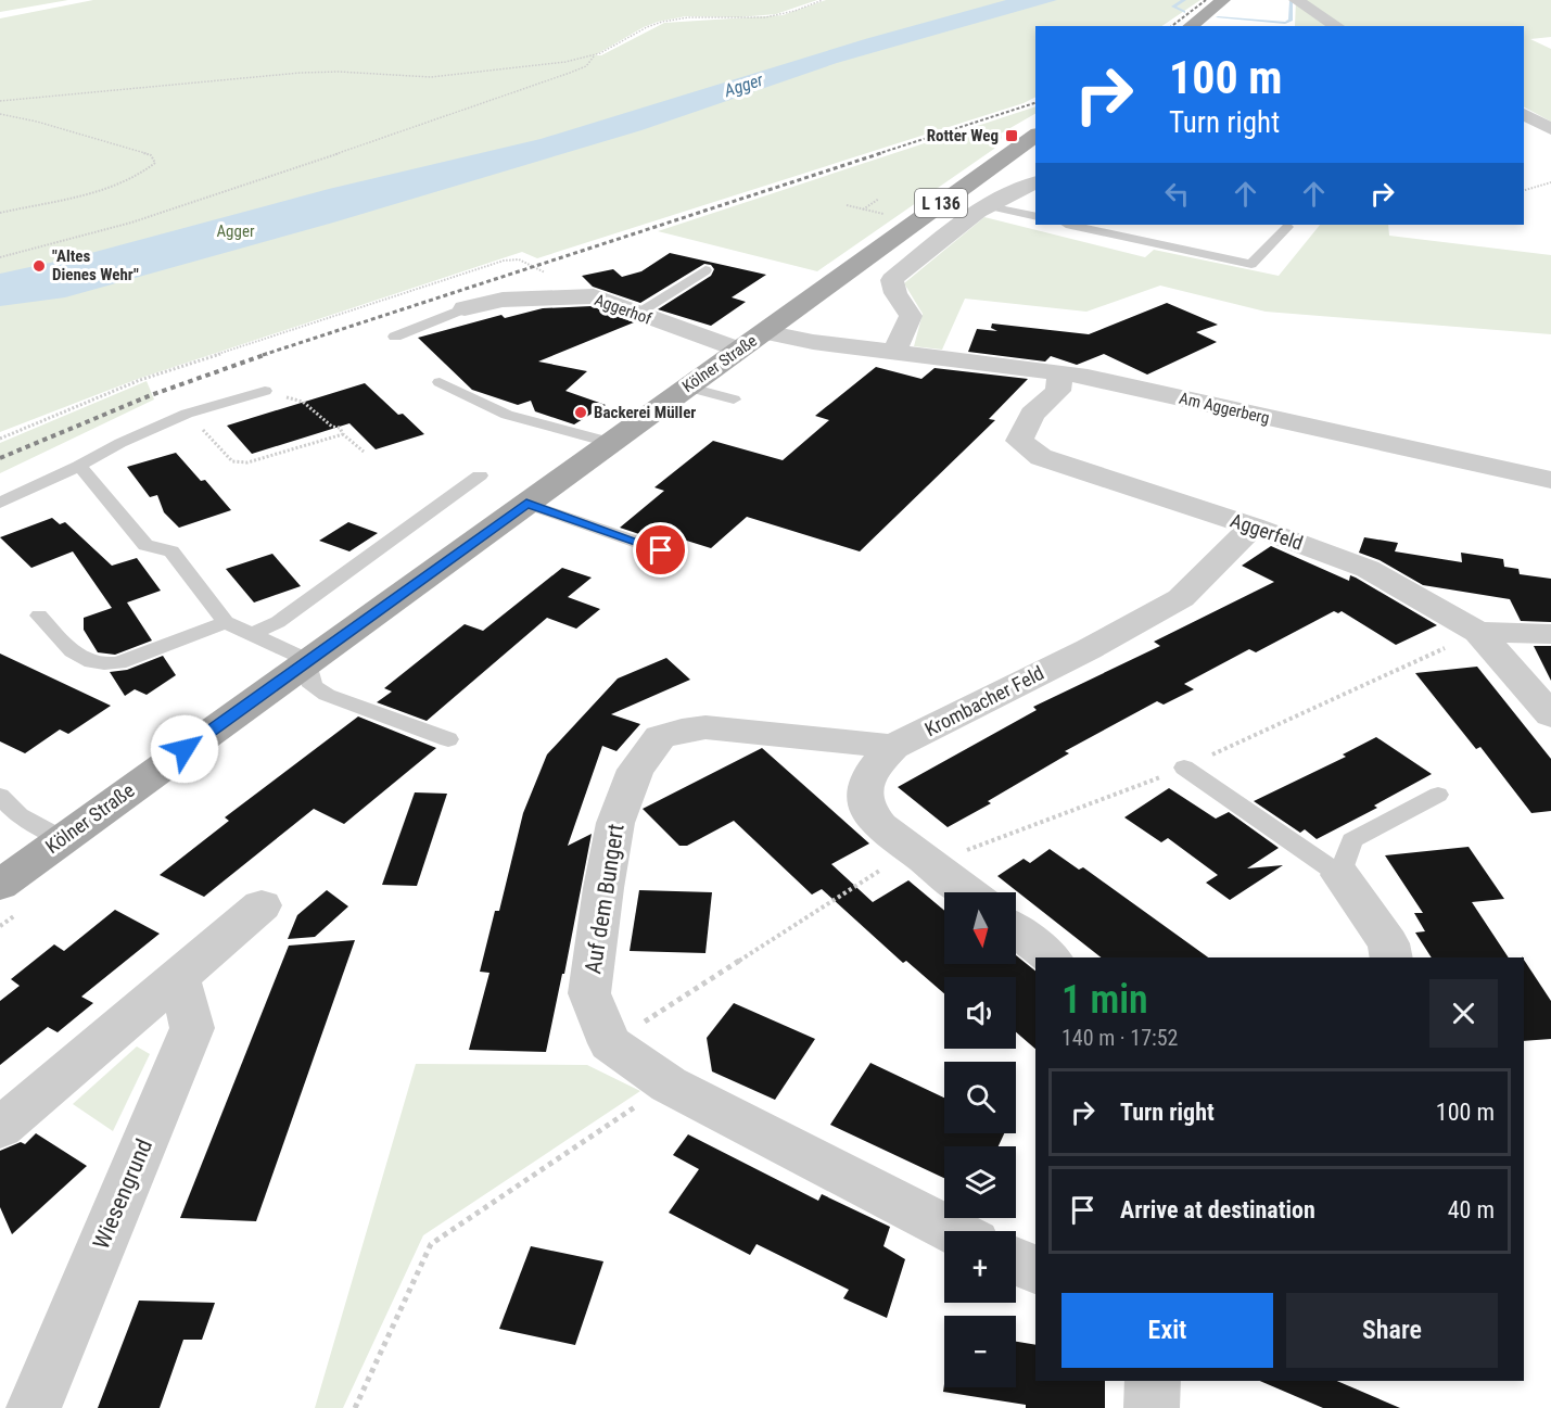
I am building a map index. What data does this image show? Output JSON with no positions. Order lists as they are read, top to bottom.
{
  "streets": {
    "main road": ["L 136", "Kölner Straße"],
    "street": [
      "Aggerhof",
      "Am Aggerberg",
      "Aggerfeld",
      "Krombacher Feld",
      "Auf dem Bungert",
      "Wiesengrund"
    ]
  },
  "crossings": [
    ["Aggerhof", "Kölner Straße"],
    ["Kölner Straße", "Am Aggerberg"],
    ["Am Aggerberg", "Aggerfeld"],
    ["Aggerfeld", "Krombacher Feld"],
    ["Krombacher Feld", "Auf dem Bungert"]
  ],
  "water": ["Agger"],
  "parks": ["Agger"],
  "places": {
    "transit": ["Rotter Weg"],
    "other": ["\"Altes Dienes Wehr\"", "Backerei Müller"]
  },
  "north": "bottom",
  "page": {
    "turn": ["100 m", "Turn right"],
    "map_buttons": ["+", "−"],
    "heading": ["1 min", "140 m · 17:52"],
    "list": [
      {
        "name": "Turn right",
        "value": "100 m"
      },
      {
        "name": "Arrive at destination",
        "value": "40 m"
      }
    ],
    "buttons": ["Exit", "Share"]
  }
}
